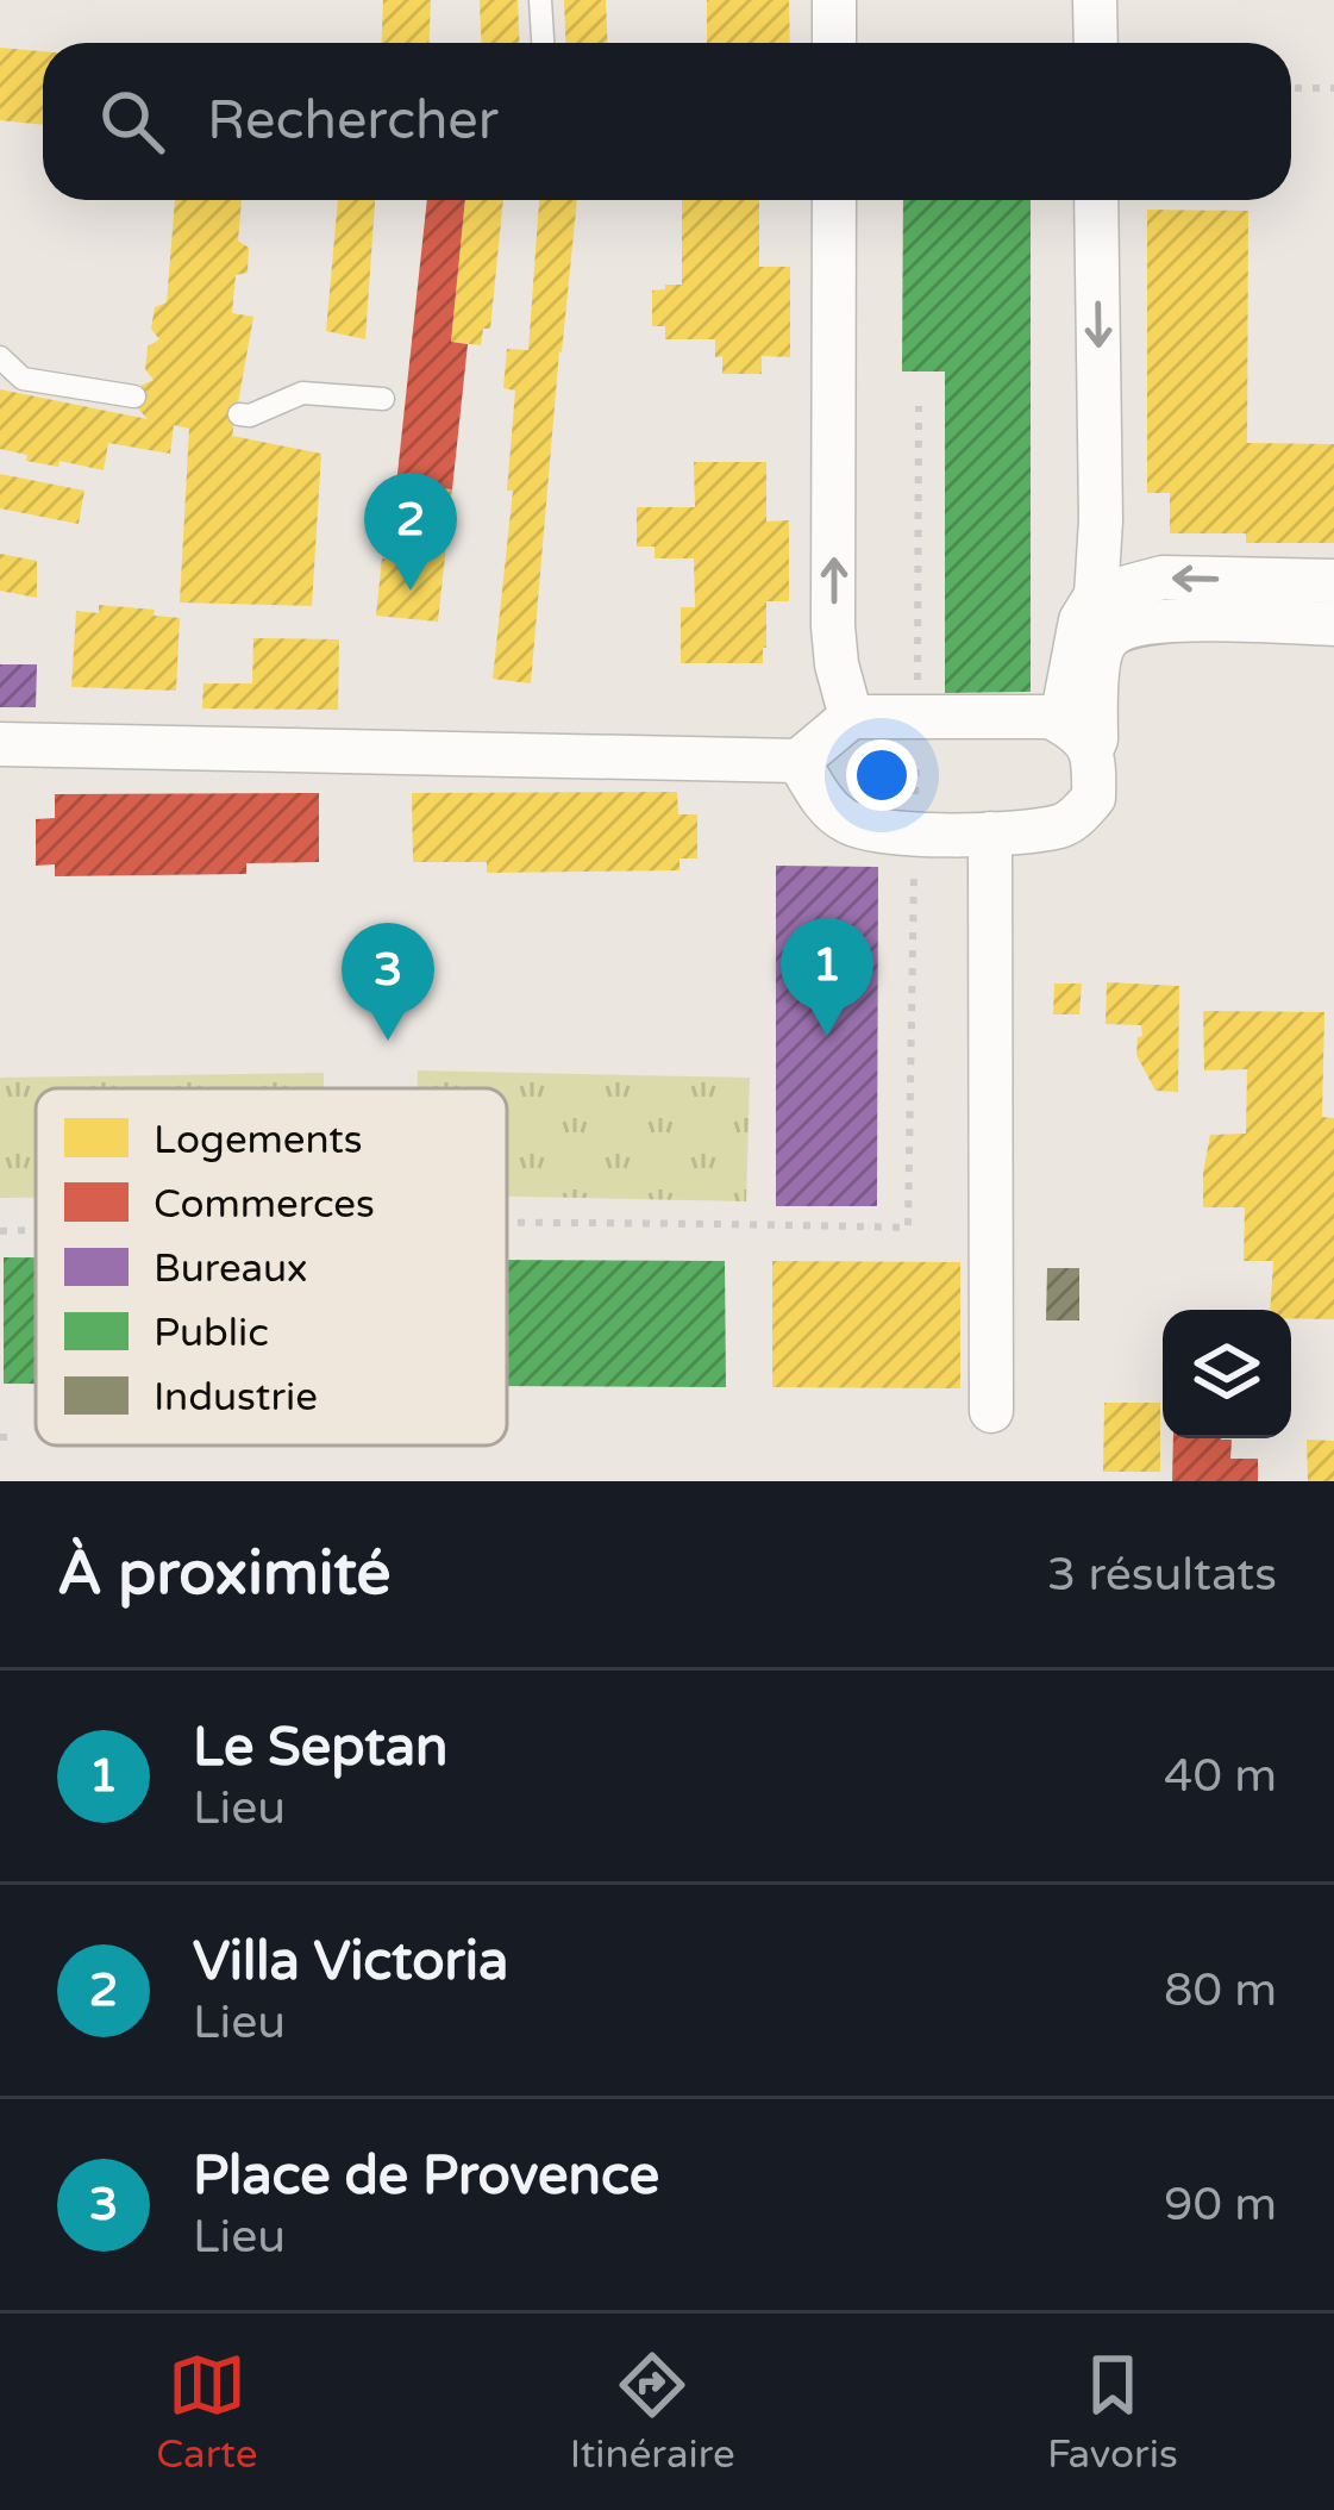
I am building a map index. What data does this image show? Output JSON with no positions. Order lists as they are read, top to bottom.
{
  "legend": [
    "Logements",
    "Commerces",
    "Bureaux",
    "Public",
    "Industrie"
  ],
  "page": {
    "search": "Rechercher",
    "pins": ["2", "1", "3"],
    "heading": ["À proximité", "3 résultats"],
    "list": [
      {
        "mark": "1",
        "name": "Le Septan",
        "note": "Lieu",
        "value": "40 m"
      },
      {
        "mark": "2",
        "name": "Villa Victoria",
        "note": "Lieu",
        "value": "80 m"
      },
      {
        "mark": "3",
        "name": "Place de Provence",
        "note": "Lieu",
        "value": "90 m"
      }
    ],
    "nav": ["Carte", "Itinéraire", "Favoris"]
  }
}
